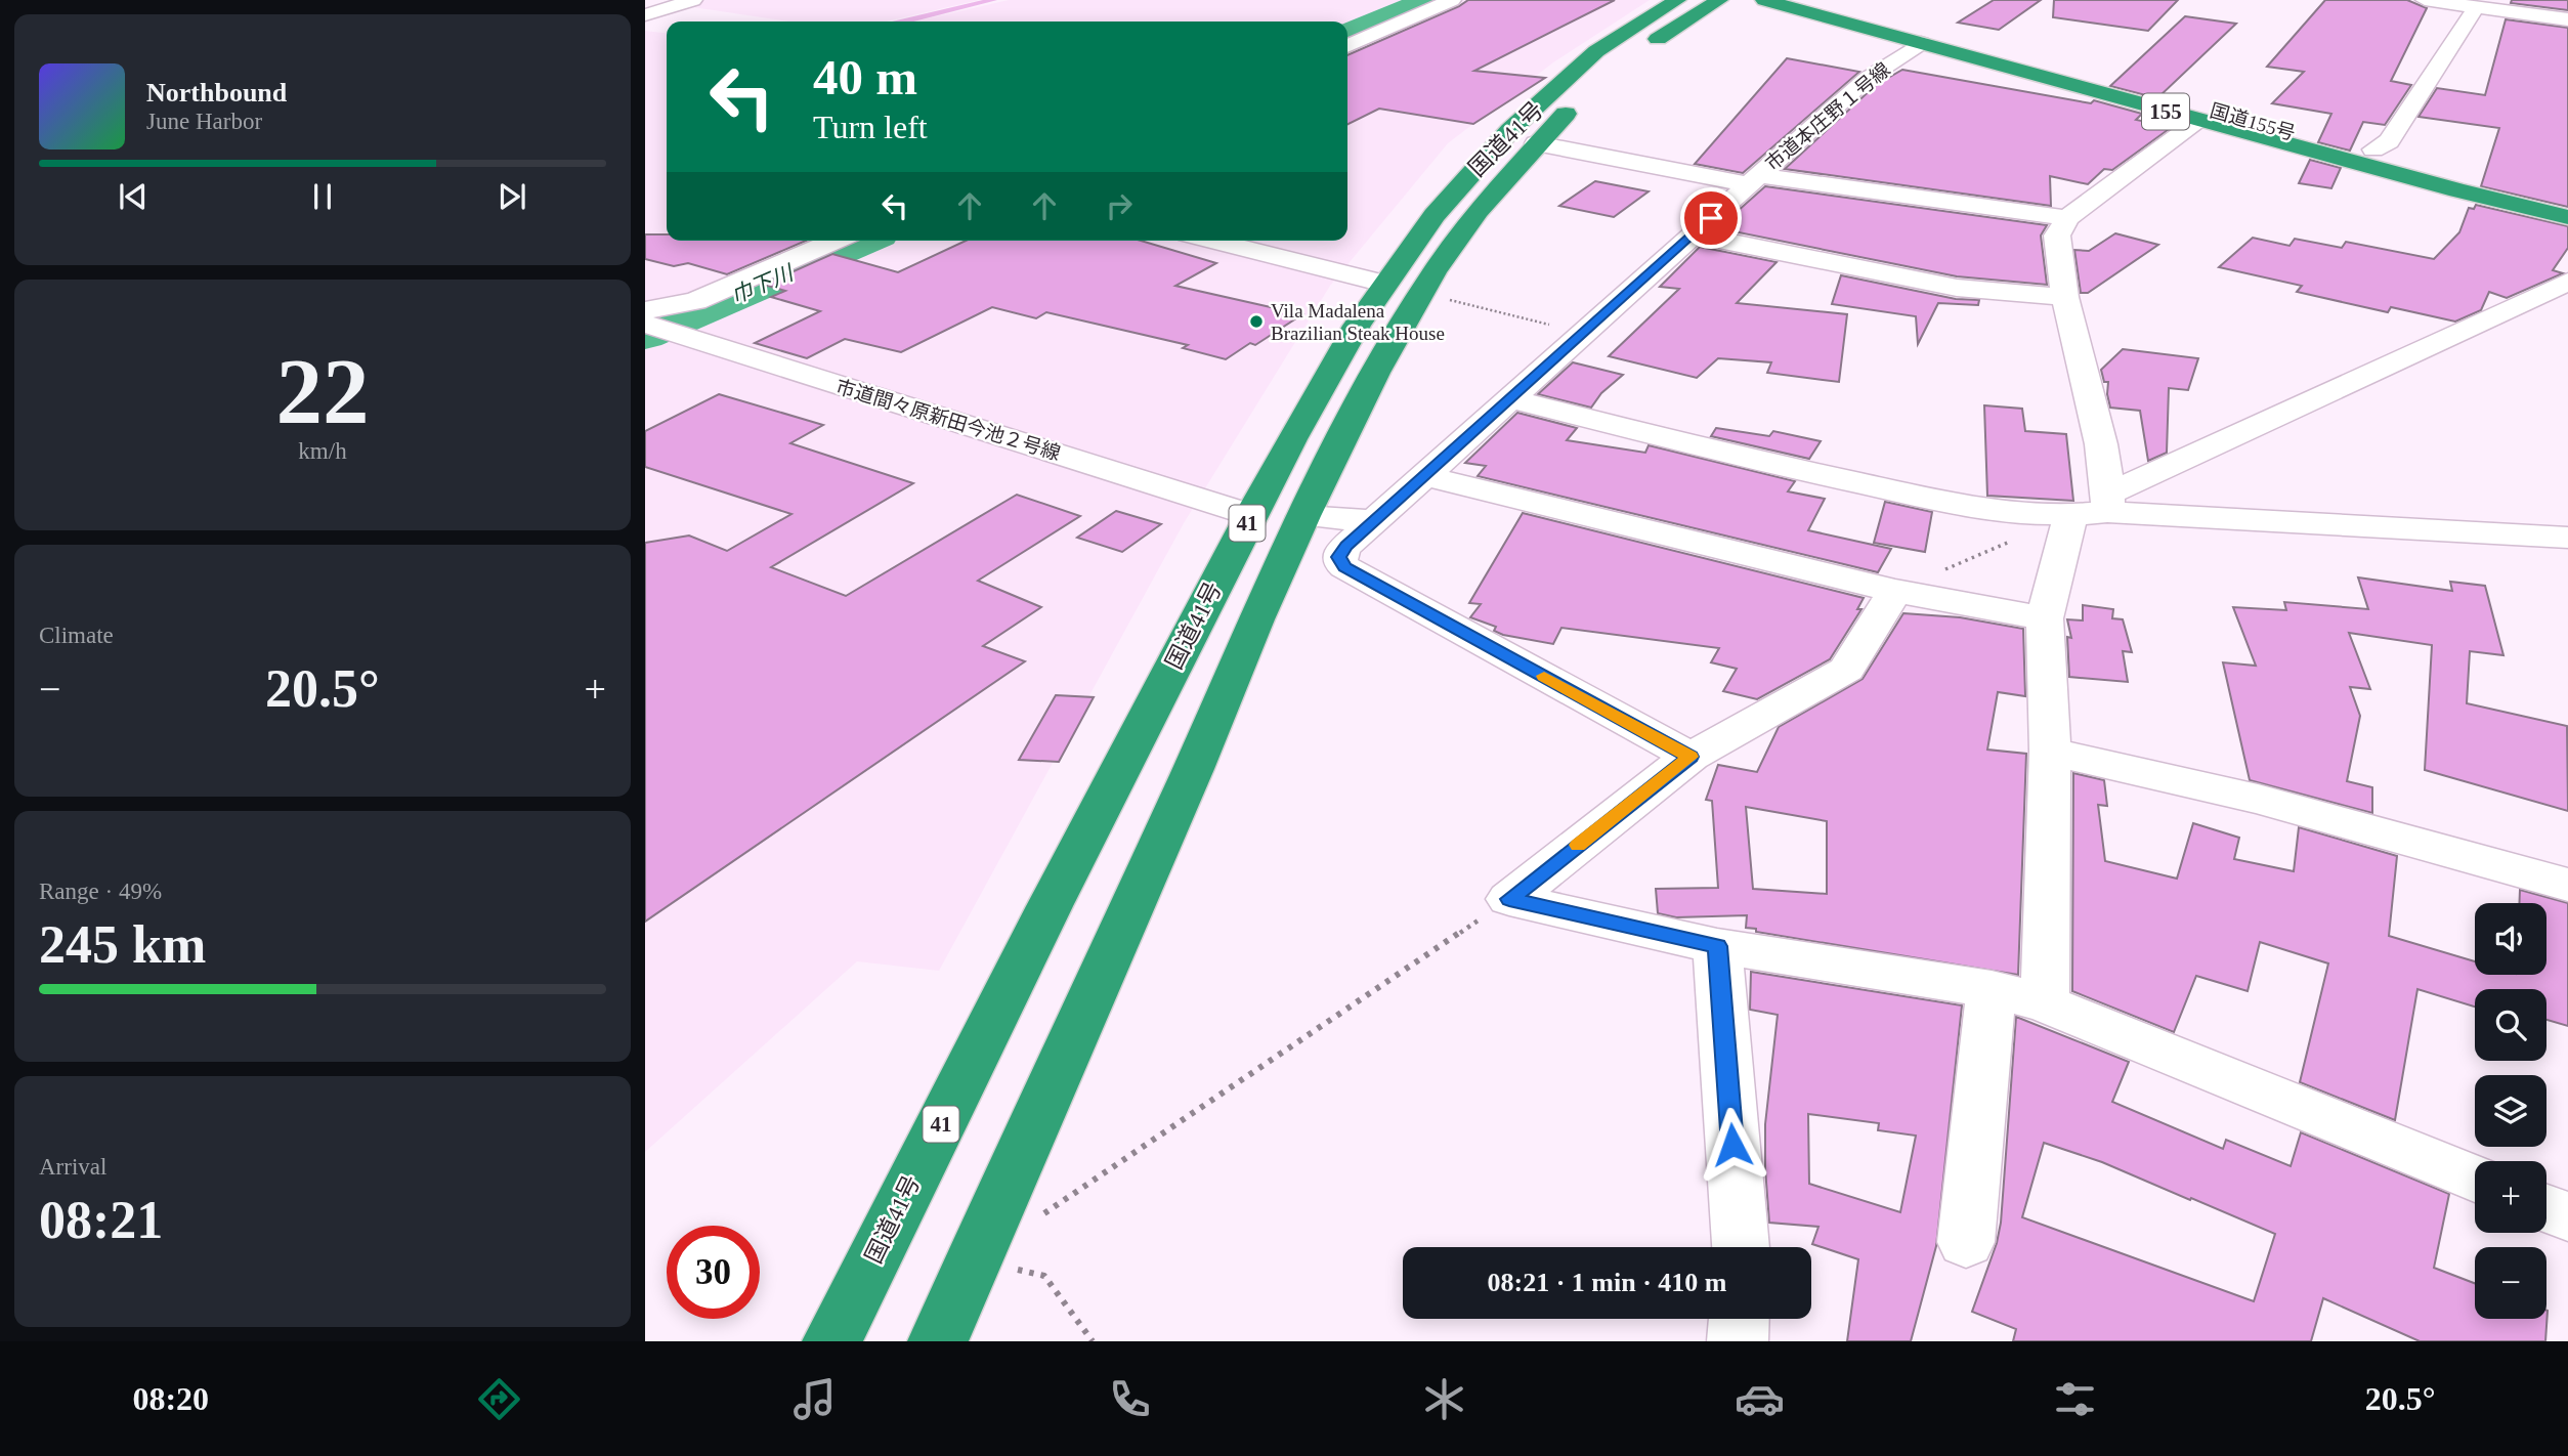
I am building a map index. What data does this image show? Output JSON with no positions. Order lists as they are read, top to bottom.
{
  "streets": {
    "highway": [
      "155",
      "国道155号",
      "国道41号",
      "41"
    ],
    "street": ["市道本庄野１号線", "市道間々原新田今池２号線"]
  },
  "crossings": [
    ["155", "市道本庄野１号線"],
    ["155", "国道155号"],
    ["国道41号", "市道間々原新田今池２号線"]
  ],
  "water": ["巾下川"],
  "places": ["Vila Madalena Brazilian Steak House"],
  "page": {
    "turn": ["40 m", "Turn left"],
    "song": ["Northbound", "June Harbor"],
    "tile": [
      ["22", "km/h"],
      "Climate",
      ["Range · 49%", "245 km"],
      ["Arrival", "08:21"]
    ],
    "heat": ["−", "20.5°", "+"],
    "map_buttons": ["+", "−"],
    "limit": "30",
    "trip": "08:21 · 1 min · 410 m",
    "tabs": ["08:20", "20.5°"]
  }
}
